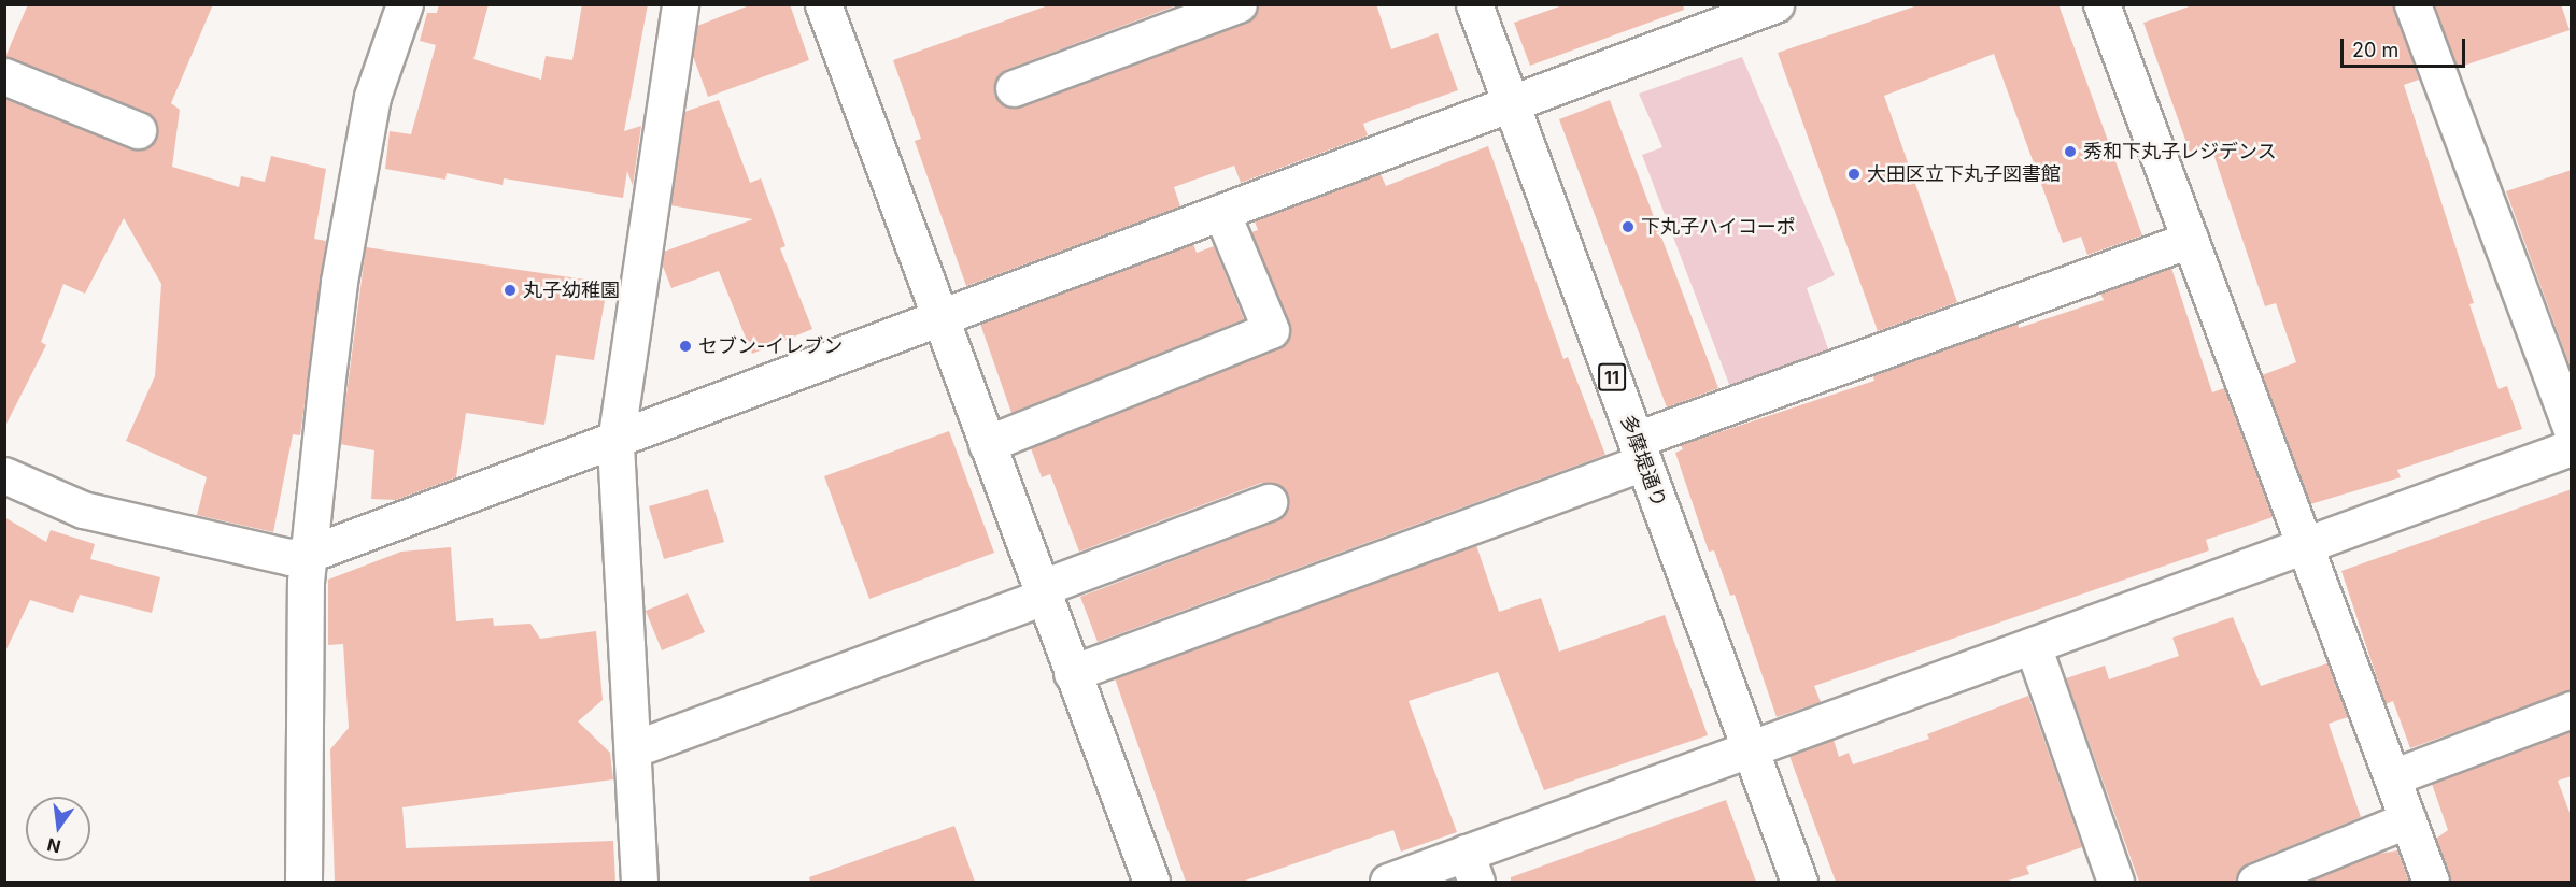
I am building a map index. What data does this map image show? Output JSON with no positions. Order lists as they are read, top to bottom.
{
  "streets": {
    "street": ["11", "多摩堤通り"]
  },
  "places": [
    "秀和下丸子レジデンス",
    "大田区立下丸子図書館",
    "下丸子ハイコーポ",
    "丸子幼稚園",
    "セブン-イレブン"
  ],
  "scale_bar": "20 m",
  "north": "bottom"
}
